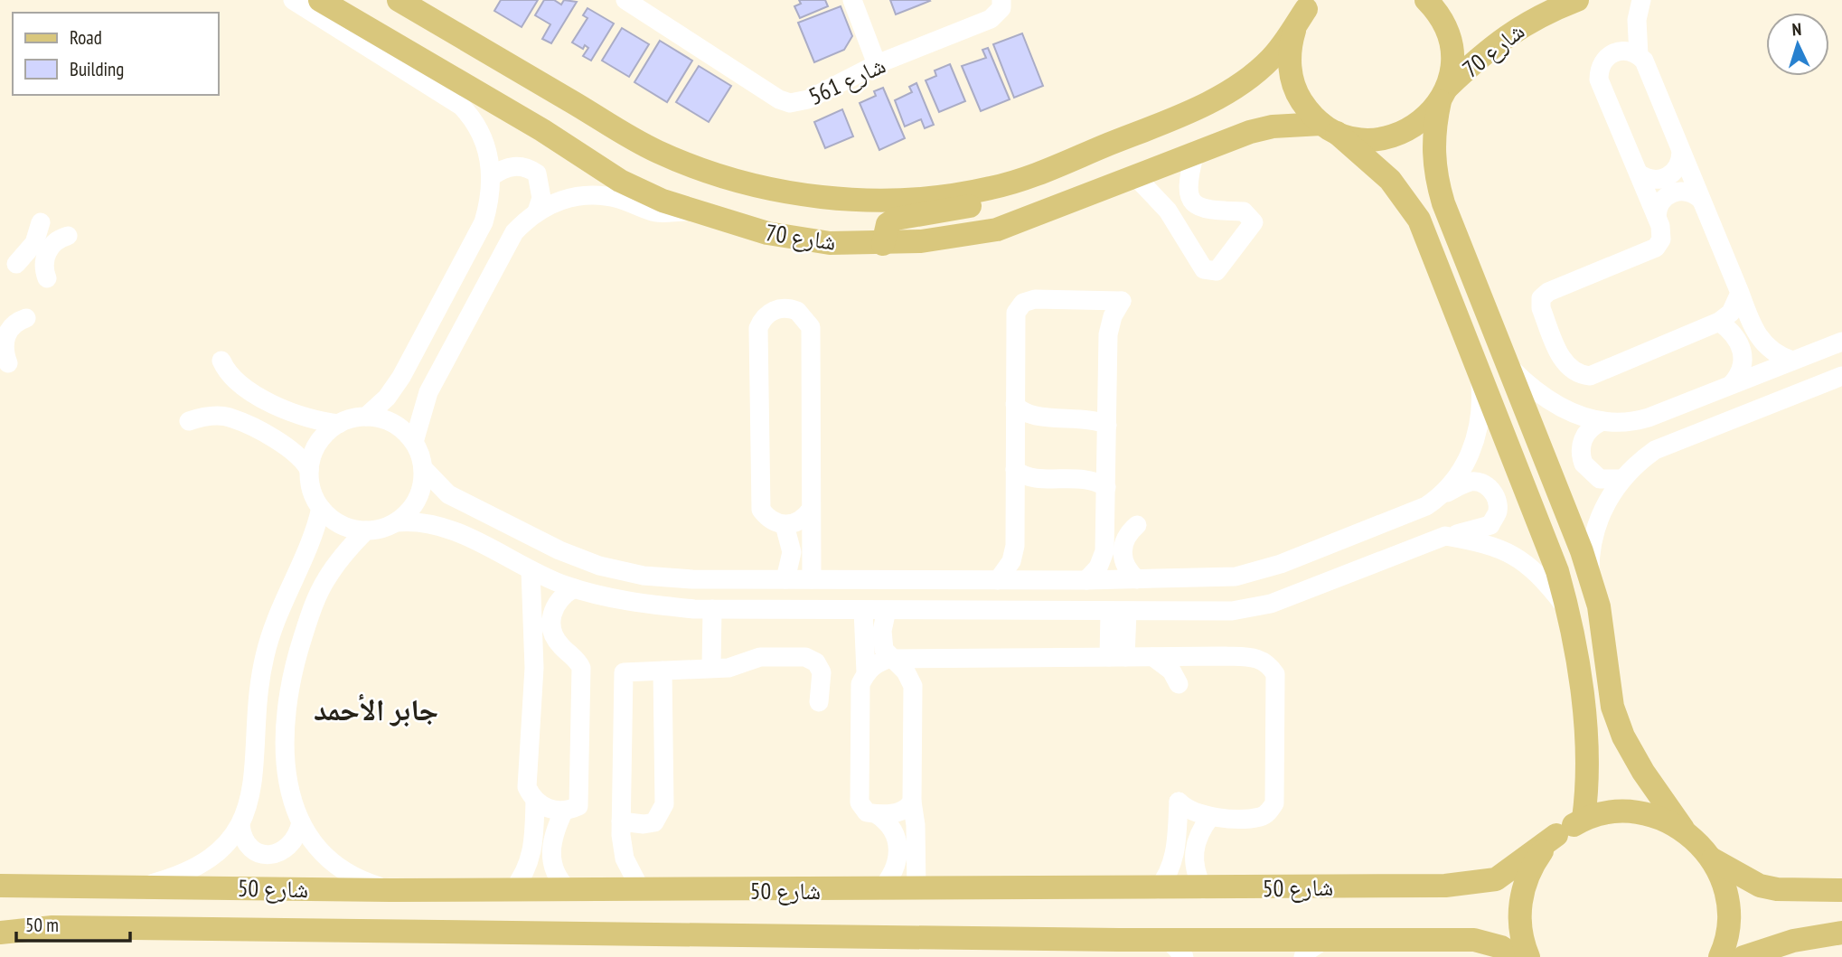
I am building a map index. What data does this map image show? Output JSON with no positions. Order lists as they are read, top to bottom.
{
  "streets": {
    "main road": ["شارع 70", "شارع 50"],
    "street": ["شارع 561"]
  },
  "districts": ["جابر الأحمد"],
  "legend": ["Road", "Building"],
  "scale_bar": "50 m",
  "north": "top"
}
